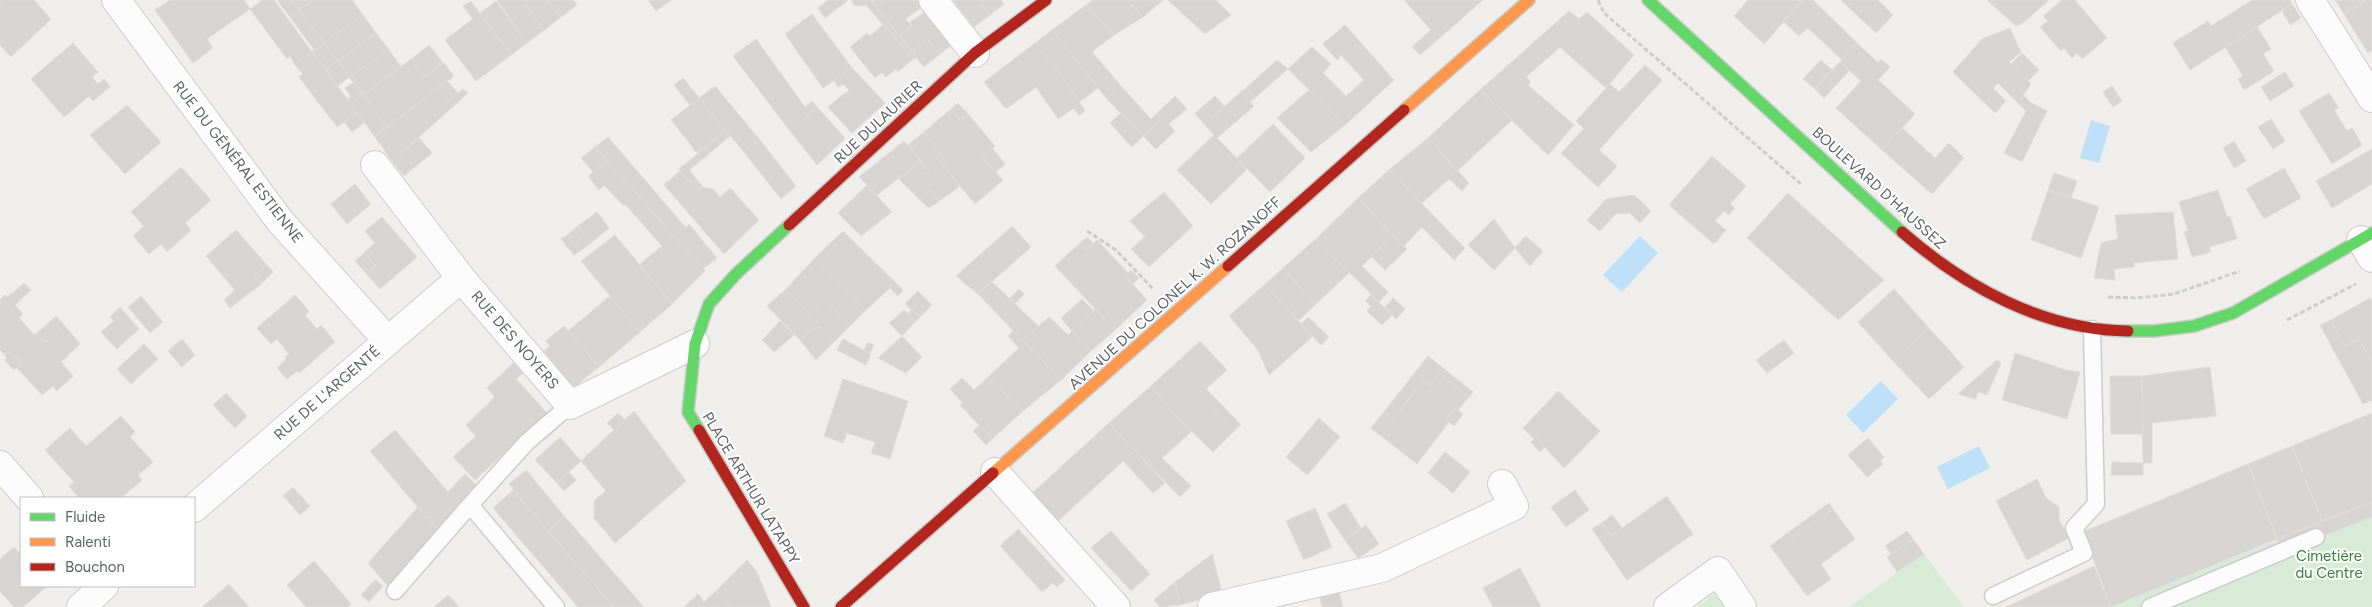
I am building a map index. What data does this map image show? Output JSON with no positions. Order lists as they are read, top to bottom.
{
  "streets": {
    "street": [
      "RUE DULAURIER",
      "RUE DU GÉNÉRAL ESTIENNE",
      "BOULEVARD D'HAUSSEZ",
      "AVENUE DU COLONEL K. W. ROZANOFF",
      "RUE DES NOYERS",
      "RUE DE L'ARGENTÉ",
      "PLACE ARTHUR LATAPPY"
    ]
  },
  "crossings": [
    ["RUE DULAURIER", "PLACE ARTHUR LATAPPY"],
    ["RUE DU GÉNÉRAL ESTIENNE", "RUE DE L'ARGENTÉ"],
    ["RUE DES NOYERS", "RUE DE L'ARGENTÉ"]
  ],
  "parks": ["Cimetière du Centre"],
  "legend": ["Fluide", "Ralenti", "Bouchon"]
}
